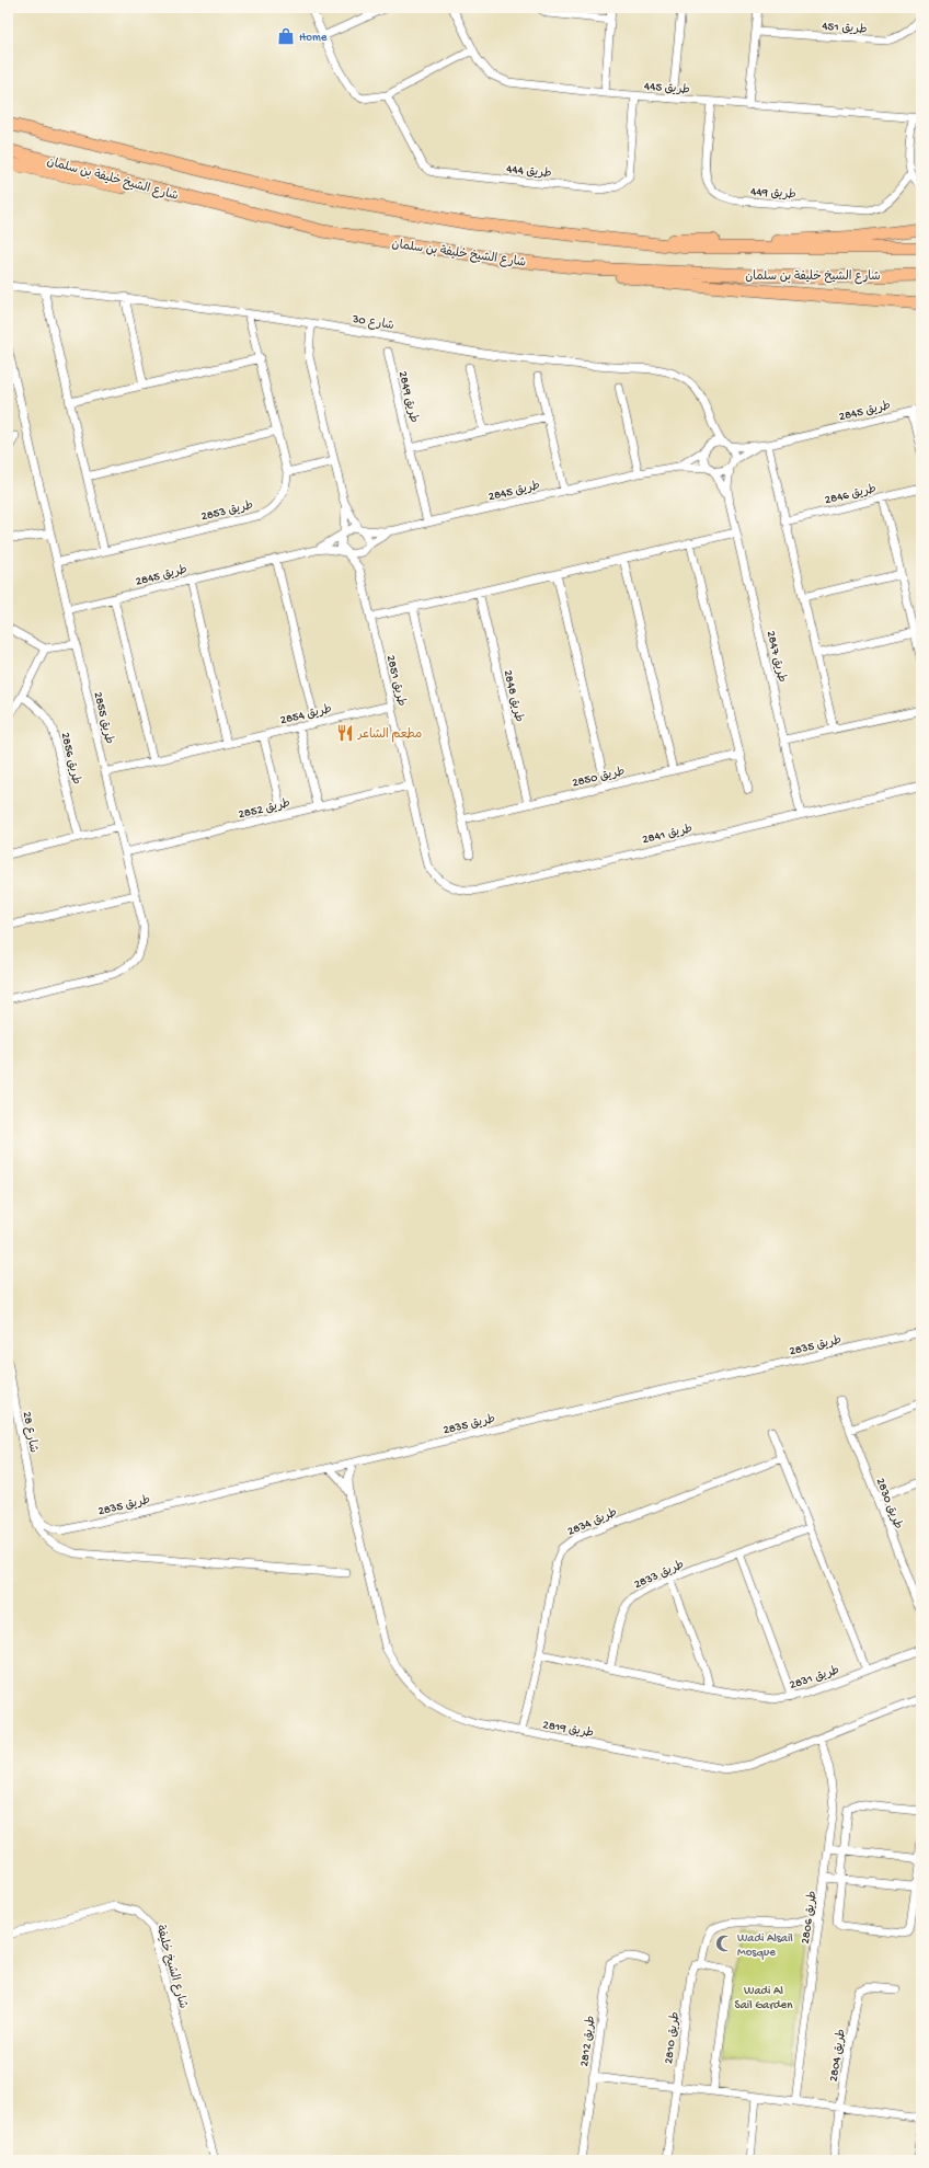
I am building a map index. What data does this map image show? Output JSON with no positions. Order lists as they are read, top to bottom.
{
  "streets": {
    "highway": ["شارع الشيخ خليفة بن سلمان"],
    "street": [
      "طريق 451",
      "طريق 445",
      "طريق 444",
      "طريق 449",
      "شارع 30",
      "طريق 2849",
      "طريق 2845",
      "طريق 2846",
      "طريق 2853",
      "طريق 2847",
      "طريق 2851",
      "طريق 2848",
      "طريق 2854",
      "طريق 2855",
      "طريق 2856",
      "طريق 2850",
      "طريق 2852",
      "طريق 2841",
      "طريق 2835",
      "شارع 28",
      "طريق 2830",
      "طريق 2834",
      "طريق 2833",
      "طريق 2831",
      "طريق 2819",
      "طريق 2806",
      "شارع الشيخ خليفة",
      "طريق 2810",
      "طريق 2812",
      "طريق 2804"
    ]
  },
  "crossings": [
    ["طريق 445", "طريق 444"],
    ["طريق 445", "طريق 449"],
    ["شارع 30", "طريق 2845"],
    ["شارع 30", "طريق 2853"],
    ["شارع 30", "طريق 2847"],
    ["طريق 2849", "طريق 2845"],
    ["طريق 2845", "طريق 2847"],
    ["طريق 2845", "طريق 2851"],
    ["طريق 2845", "طريق 2855"],
    ["طريق 2853", "طريق 2855"],
    ["طريق 2847", "طريق 2841"],
    ["طريق 2851", "طريق 2854"],
    ["طريق 2851", "طريق 2852"],
    ["طريق 2851", "طريق 2841"],
    ["طريق 2848", "طريق 2850"],
    ["طريق 2854", "طريق 2855"],
    ["طريق 2855", "طريق 2852"],
    ["طريق 2835", "شارع 28"],
    ["طريق 2835", "طريق 2819"],
    ["طريق 2834", "طريق 2831"],
    ["طريق 2834", "طريق 2819"],
    ["طريق 2833", "طريق 2831"],
    ["طريق 2819", "طريق 2806"]
  ],
  "parks": ["Wadi Al Sail Garden"],
  "places": {
    "shop": ["Home"],
    "restaurant": ["مطعم الشاعر"],
    "mosque": ["Wadi Alsail Mosque"]
  }
}
